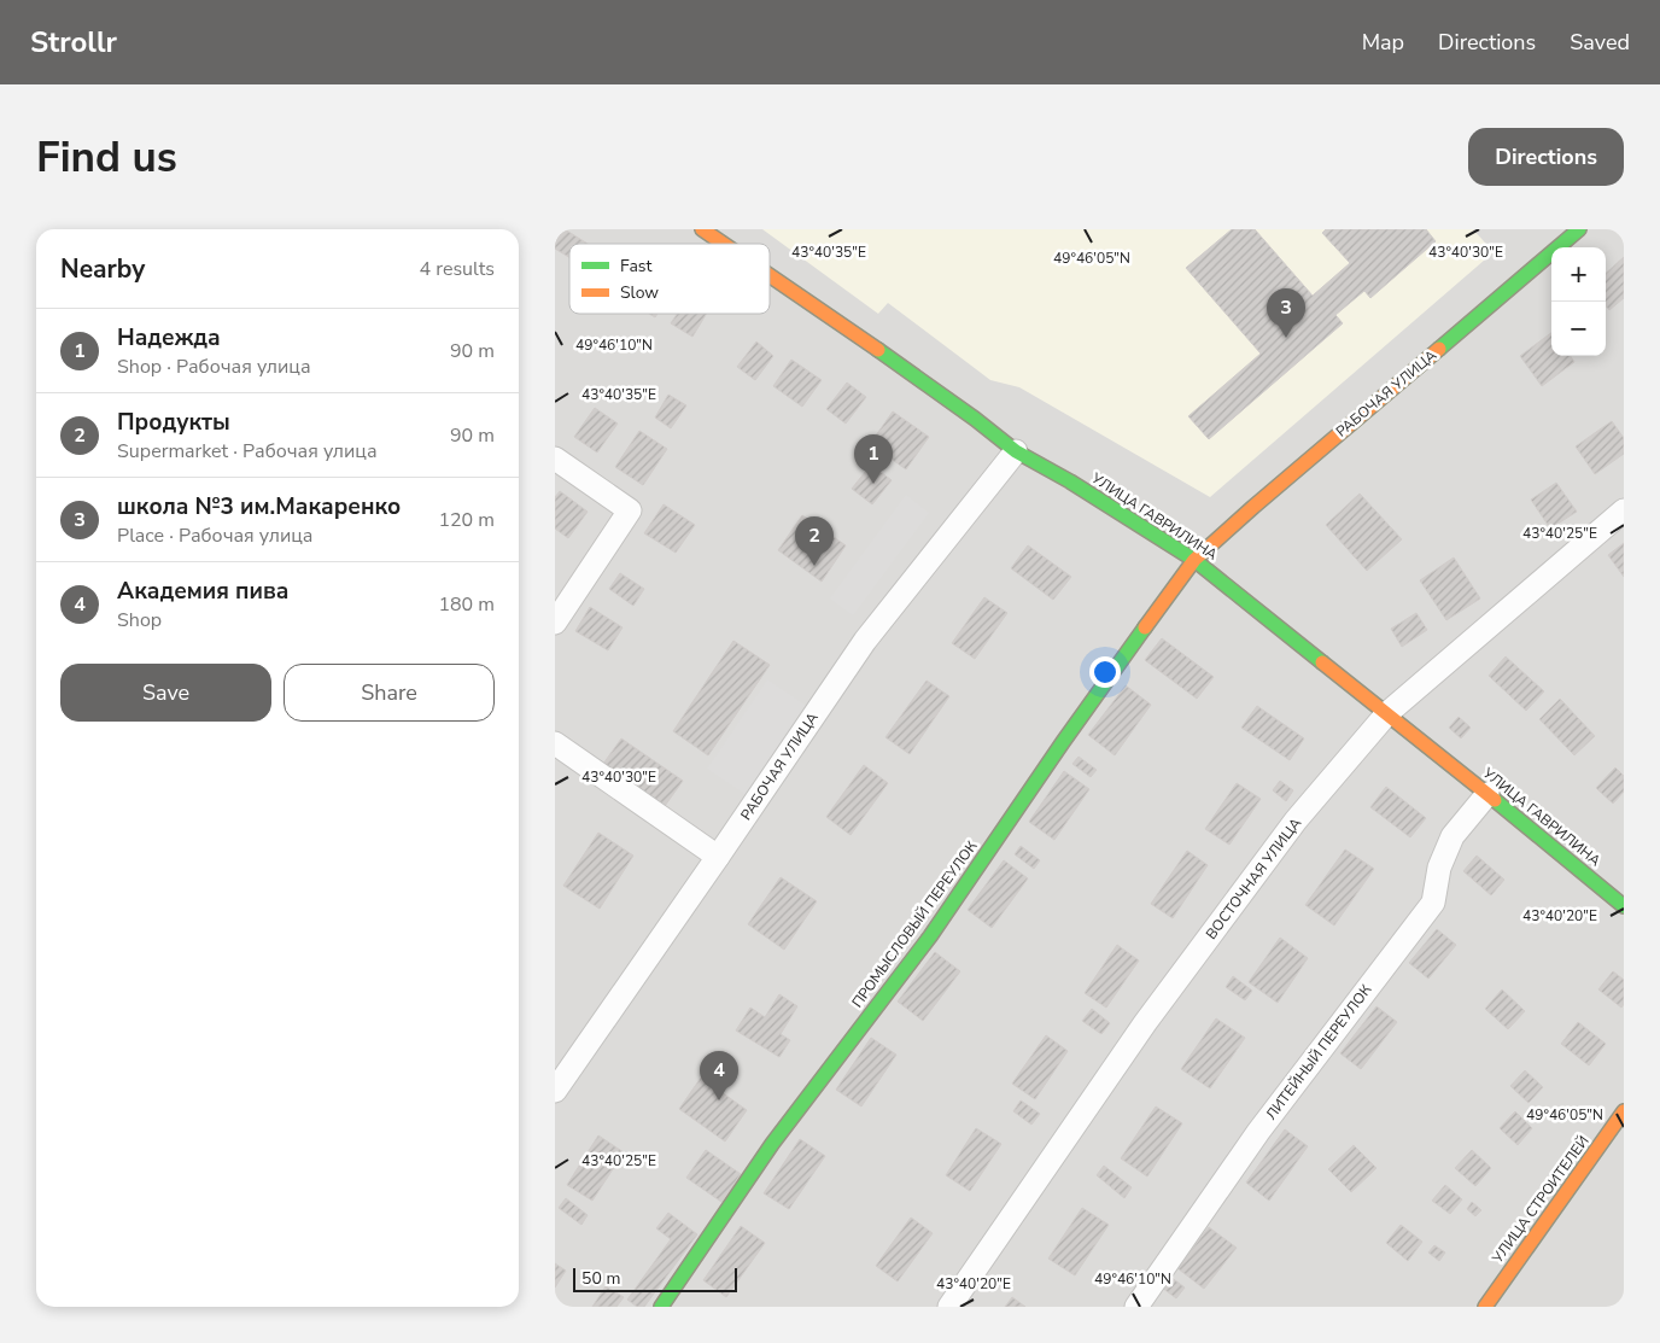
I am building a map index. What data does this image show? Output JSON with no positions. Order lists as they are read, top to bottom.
{
  "streets": {
    "street": [
      "РАБОЧАЯ УЛИЦА",
      "УЛИЦА ГАВРИЛИНА",
      "ВОСТОЧНАЯ УЛИЦА",
      "ПРОМЫСЛОВЫЙ ПЕРЕУЛОК",
      "ЛИТЕЙНЫЙ ПЕРЕУЛОК",
      "УЛИЦА СТРОИТЕЛЕЙ"
    ]
  },
  "crossings": [
    ["РАБОЧАЯ УЛИЦА", "УЛИЦА ГАВРИЛИНА"],
    ["РАБОЧАЯ УЛИЦА", "ПРОМЫСЛОВЫЙ ПЕРЕУЛОК"],
    ["УЛИЦА ГАВРИЛИНА", "ВОСТОЧНАЯ УЛИЦА"],
    ["УЛИЦА ГАВРИЛИНА", "ПРОМЫСЛОВЫЙ ПЕРЕУЛОК"],
    ["УЛИЦА ГАВРИЛИНА", "ЛИТЕЙНЫЙ ПЕРЕУЛОК"]
  ],
  "legend": ["Fast", "Slow"],
  "scale_bar": "50 m",
  "page": {
    "header": "Strollr",
    "nav": ["Map", "Directions", "Saved"],
    "buttons": [
      "Directions",
      ["Save", "Share"]
    ],
    "title": "Find us",
    "heading": ["Nearby", "4 results"],
    "map_buttons": ["+", "−"],
    "pins": [
      "3",
      "1",
      "2",
      "4"
    ],
    "list": [
      {
        "mark": "1",
        "name": "Надежда",
        "note": "Shop · Рабочая улица",
        "value": "90 m"
      },
      {
        "mark": "2",
        "name": "Продукты",
        "note": "Supermarket · Рабочая улица",
        "value": "90 m"
      },
      {
        "mark": "3",
        "name": "школа №3 им.Макаренко",
        "note": "Place · Рабочая улица",
        "value": "120 m"
      },
      {
        "mark": "4",
        "name": "Академия пива",
        "note": "Shop",
        "value": "180 m"
      }
    ],
    "scale": "50 m"
  },
  "coordinates": [
    "43°40'35\"E",
    "43°40'30\"E",
    "49°46'05\"N",
    "49°46'10\"N",
    "43°40'25\"E",
    "43°40'20\"E"
  ]
}
